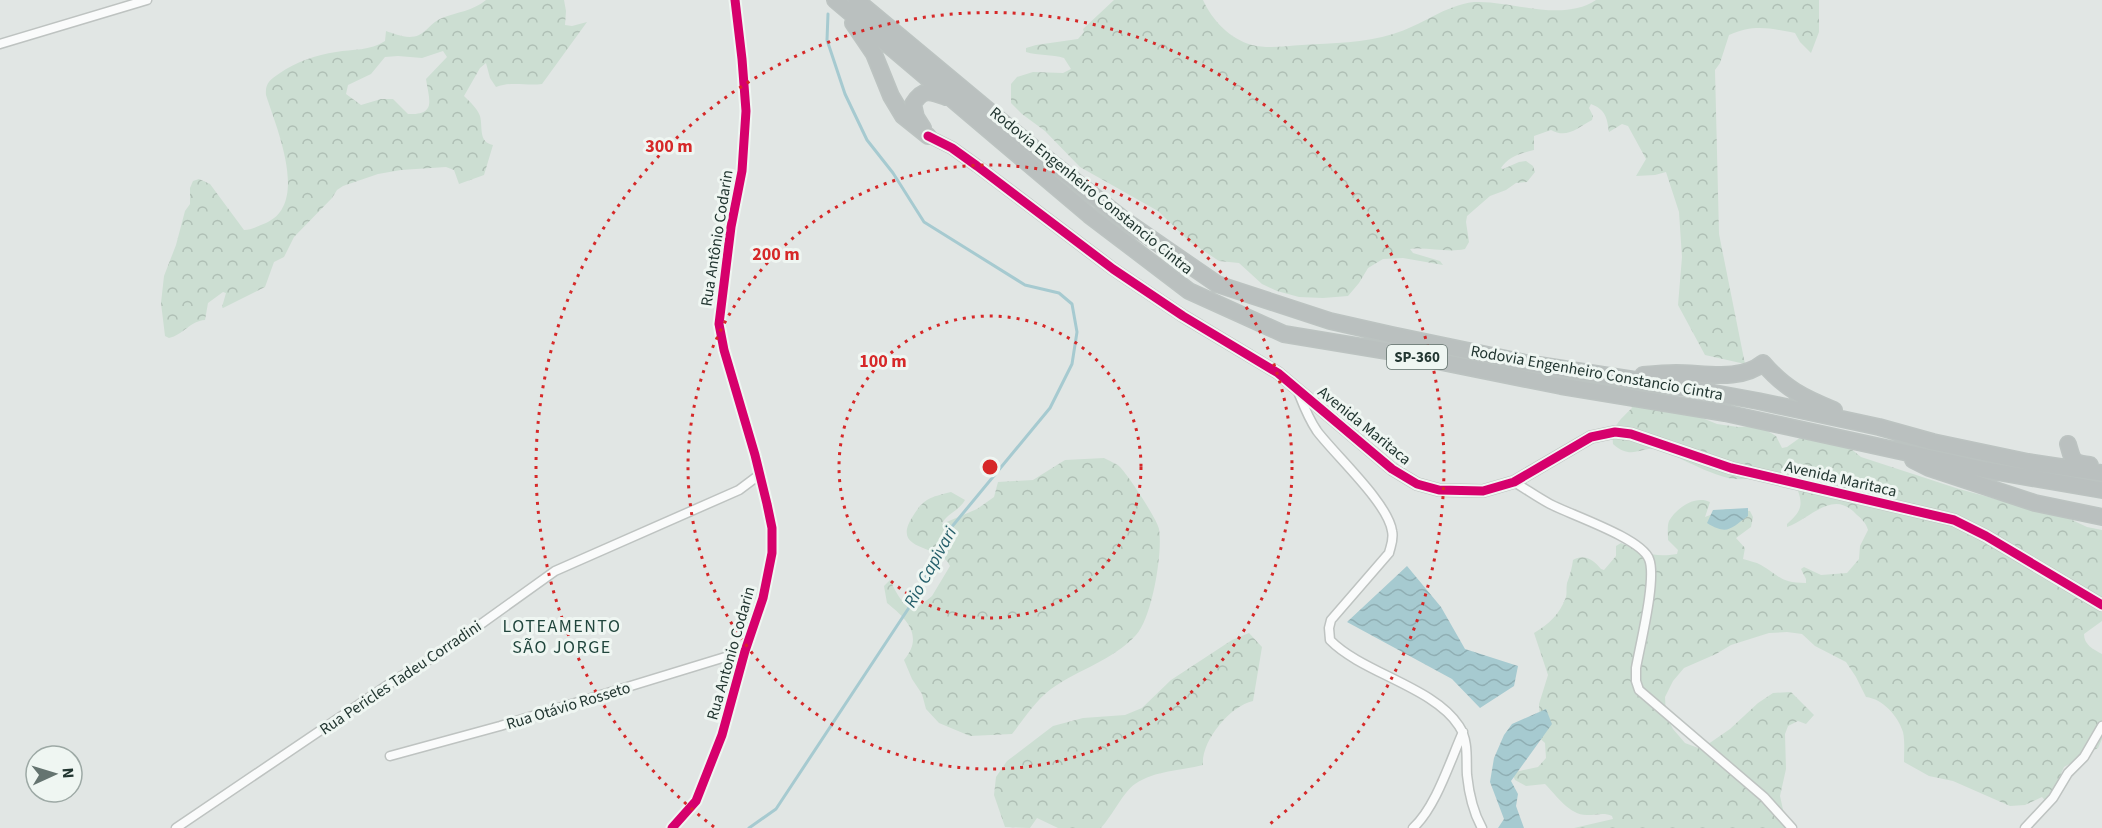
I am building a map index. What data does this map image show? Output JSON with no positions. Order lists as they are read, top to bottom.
{
  "streets": {
    "highway": ["Rodovia Engenheiro Constancio Cintra", "SP-360"],
    "street": [
      "Rua Antônio Codarin",
      "Avenida Maritaca",
      "Rua Antonio Codarin",
      "Rua Pericles Tadeu Corradini",
      "Rua Otávio Rosseto"
    ]
  },
  "crossings": [
    ["Rua Antônio Codarin", "Rua Antonio Codarin"],
    ["Rua Antônio Codarin", "Rua Pericles Tadeu Corradini"],
    ["Rua Antonio Codarin", "Rua Pericles Tadeu Corradini"],
    ["Rua Antonio Codarin", "Rua Otávio Rosseto"]
  ],
  "districts": ["LOTEAMENTO SÃO JORGE"],
  "water": ["Rio Capivari"],
  "north": "right",
  "rings": ["300 m", "200 m", "100 m"]
}
